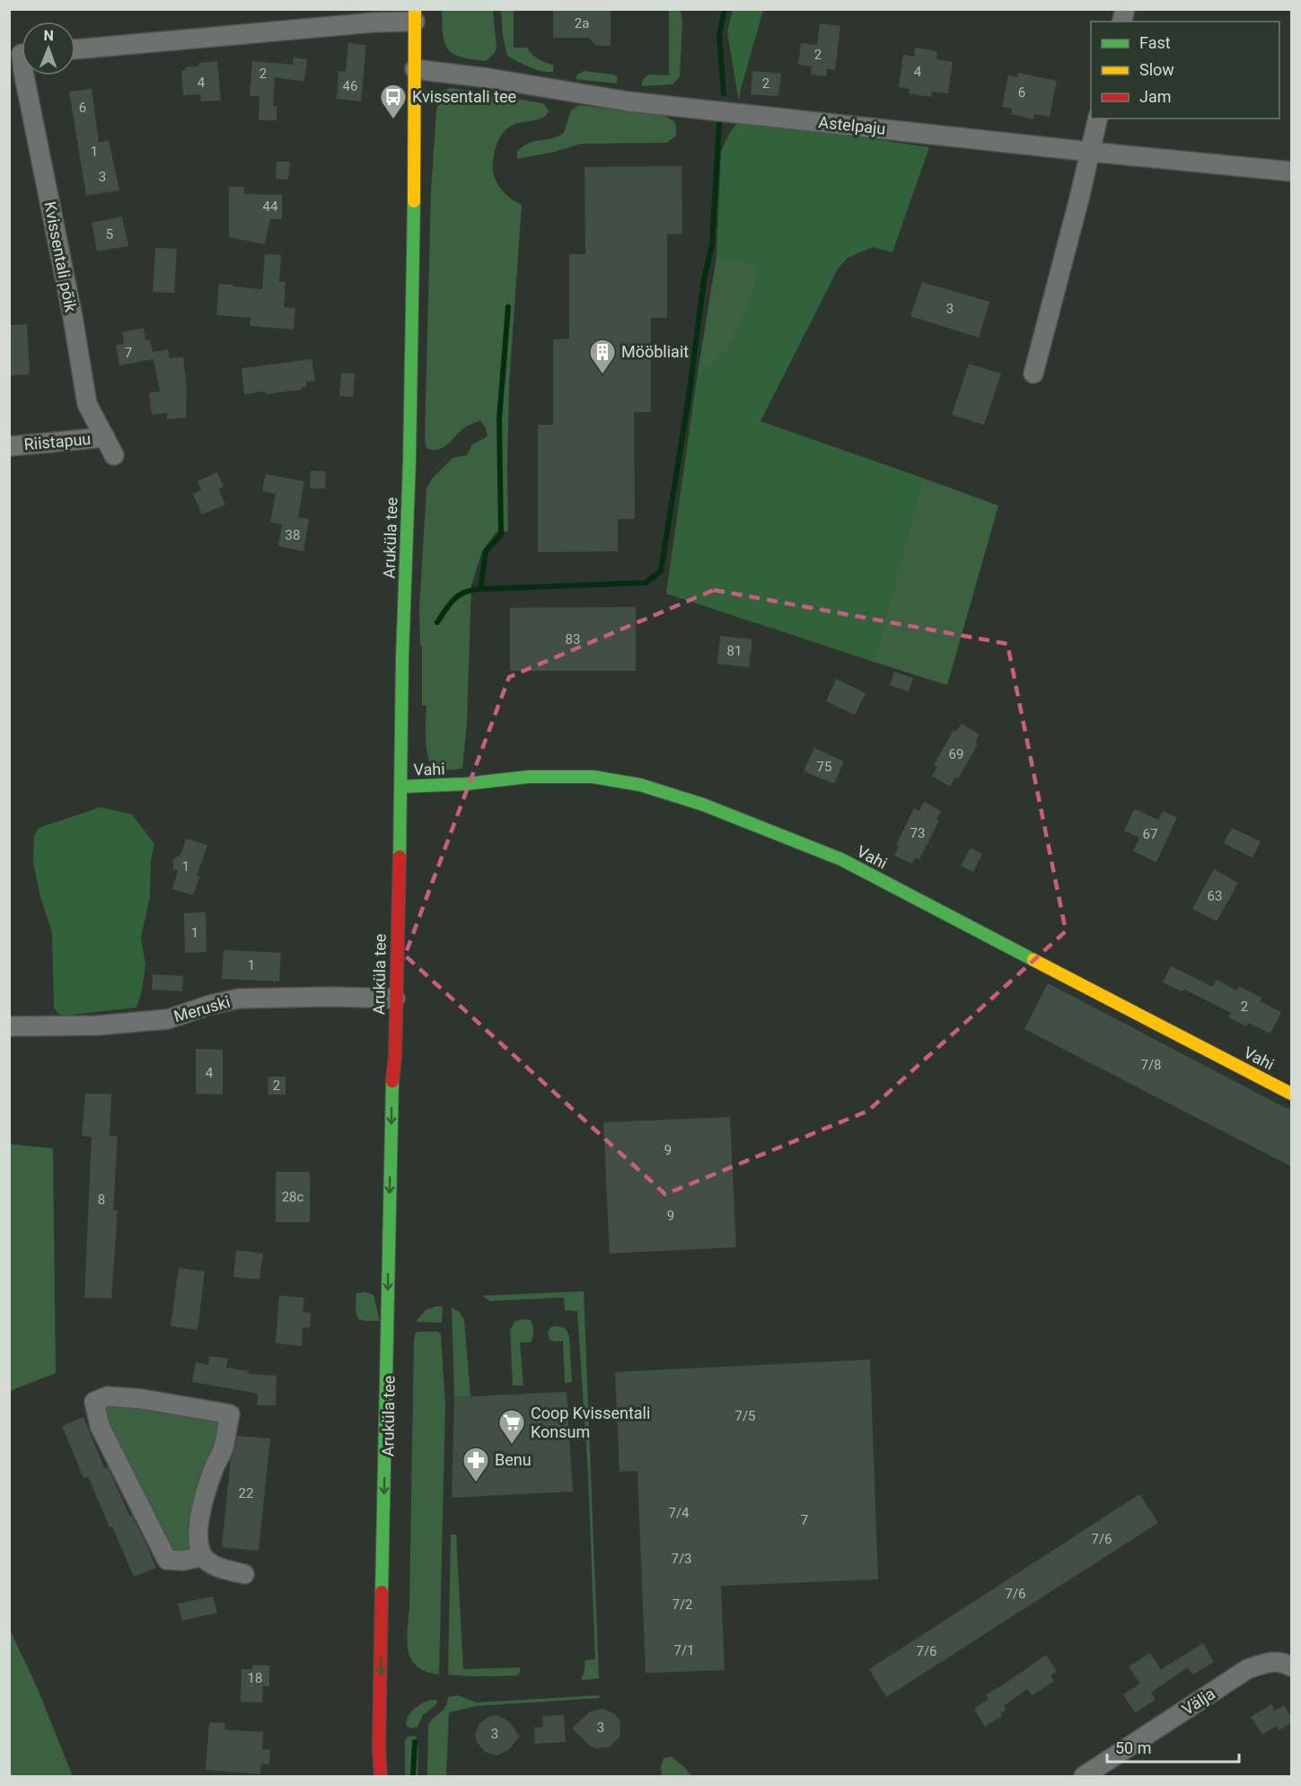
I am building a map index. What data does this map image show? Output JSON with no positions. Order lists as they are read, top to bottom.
{
  "streets": {
    "main road": ["Aruküla tee", "Vahi"],
    "street": [
      "Astelpaju",
      "Kvissentali põik",
      "Riistapuu",
      "Meruski",
      "Välja"
    ]
  },
  "crossings": [
    ["Astelpaju", "Aruküla tee"],
    ["Kvissentali põik", "Riistapuu"],
    ["Aruküla tee", "Vahi"],
    ["Aruküla tee", "Meruski"]
  ],
  "one_way": ["Aruküla tee"],
  "places": {
    "bus stop": ["Kvissentali tee"],
    "building": ["Mööbliait"],
    "supermarket": ["Coop Kvissentali Konsum"],
    "pharmacy": ["Benu"]
  },
  "house_numbers": [
    "2a",
    "2",
    "4",
    "2",
    "4",
    "2",
    "46",
    "6",
    "6",
    "1",
    "3",
    "44",
    "5",
    "3",
    "7",
    "38",
    "83",
    "81",
    "69",
    "75",
    "73",
    "67",
    "1",
    "63",
    "1",
    "1",
    "2",
    "7/8",
    "4",
    "2",
    "9",
    "28c",
    "8",
    "9",
    "7/5",
    "22",
    "7/4",
    "7",
    "7/6",
    "7/3",
    "7/6",
    "7/2",
    "7/1",
    "7/6",
    "18",
    "3",
    "3"
  ],
  "legend": ["Fast", "Slow", "Jam"],
  "scale_bar": "50 m",
  "north": "top"
}
